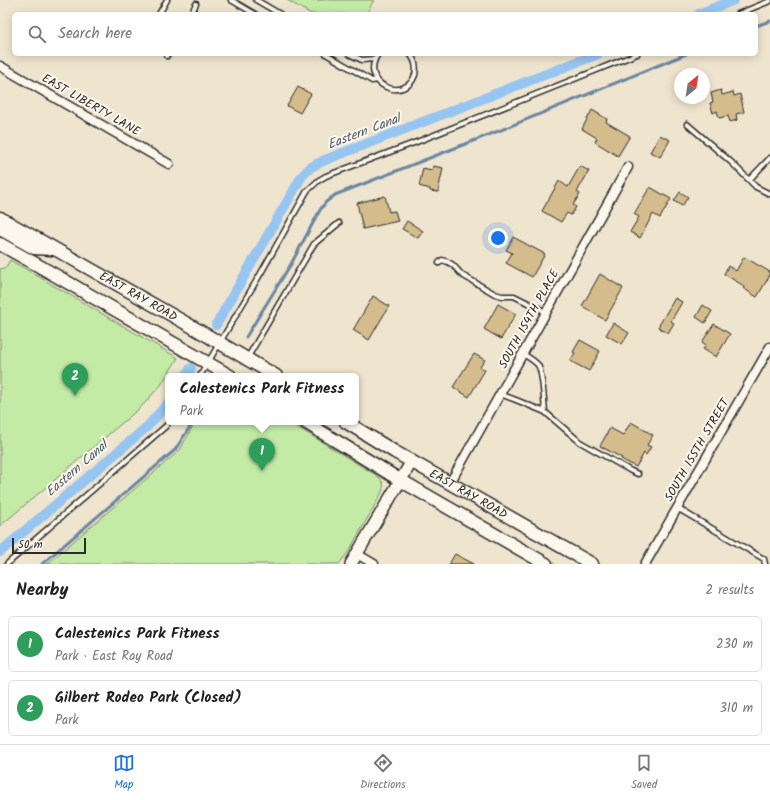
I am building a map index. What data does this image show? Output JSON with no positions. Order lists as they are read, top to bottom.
{
  "streets": {
    "main road": ["EAST RAY ROAD"],
    "street": ["EAST LIBERTY LANE", "SOUTH 154TH PLACE", "SOUTH 155TH STREET"]
  },
  "crossings": [
    ["EAST RAY ROAD", "SOUTH 154TH PLACE"]
  ],
  "water": ["Eastern Canal"],
  "scale_bar": "50 m",
  "north": "top right",
  "page": {
    "search": "Search here",
    "pins": ["2", "1"],
    "popup": ["Calestenics Park Fitness", "Park"],
    "scale": "50 m",
    "heading": ["Nearby", "2 results"],
    "list": [
      {
        "mark": "1",
        "name": "Calestenics Park Fitness",
        "note": "Park · East Ray Road",
        "value": "230 m"
      },
      {
        "mark": "2",
        "name": "Gilbert Rodeo Park (Closed)",
        "note": "Park",
        "value": "310 m"
      }
    ],
    "nav": ["Map", "Directions", "Saved"]
  }
}
